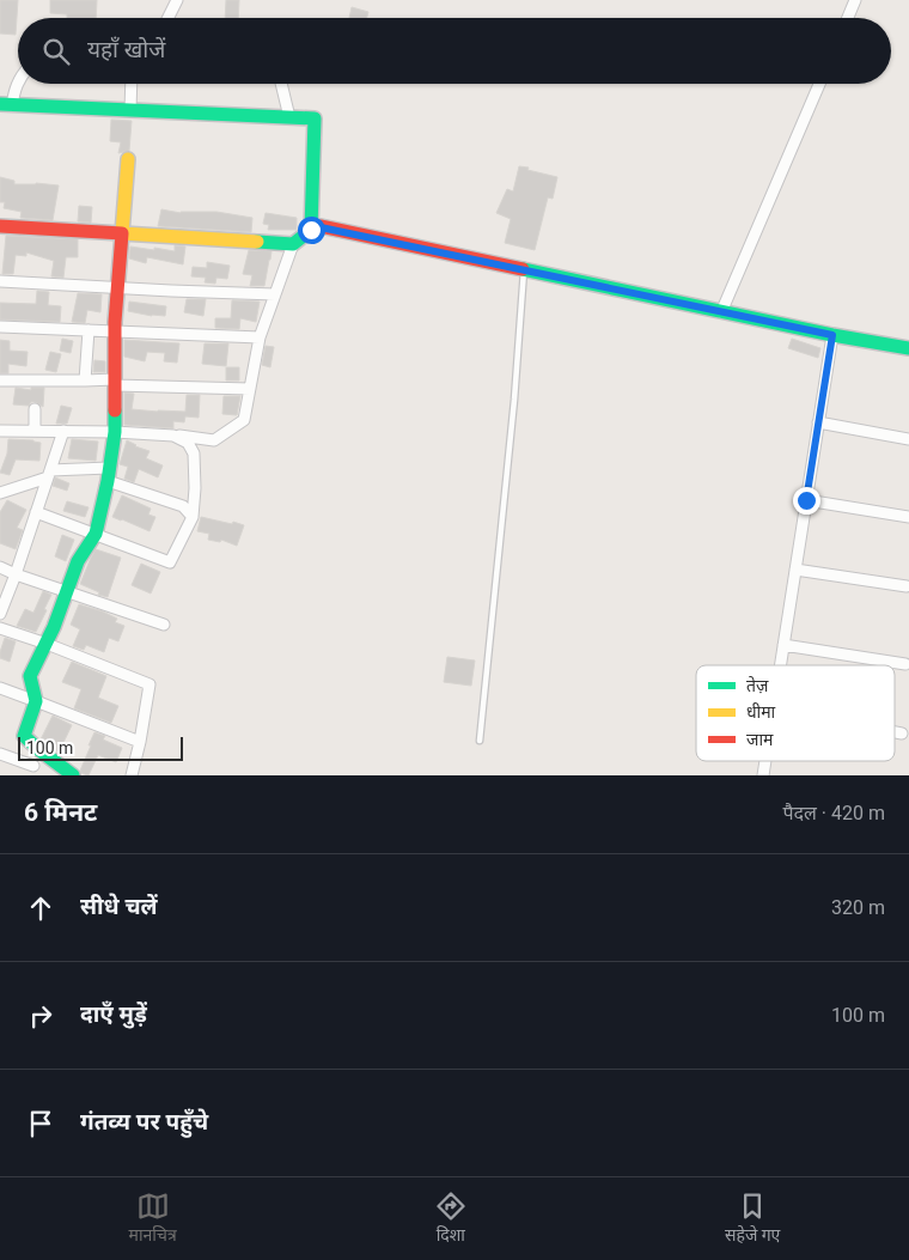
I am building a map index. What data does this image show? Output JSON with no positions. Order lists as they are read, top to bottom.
{
  "legend": ["तेज़", "धीमा", "जाम"],
  "scale_bar": "100 m",
  "page": {
    "search": "यहाँ खोजें",
    "scale": "100 m",
    "heading": ["6 मिनट", "पैदल · 420 m"],
    "list": [
      ["सीधे चलें", "320 m"],
      ["दाएँ मुड़ें", "100 m"],
      "गंतव्य पर पहुँचे"
    ],
    "nav": ["मानचित्र", "दिशा", "सहेजे गए"]
  }
}
